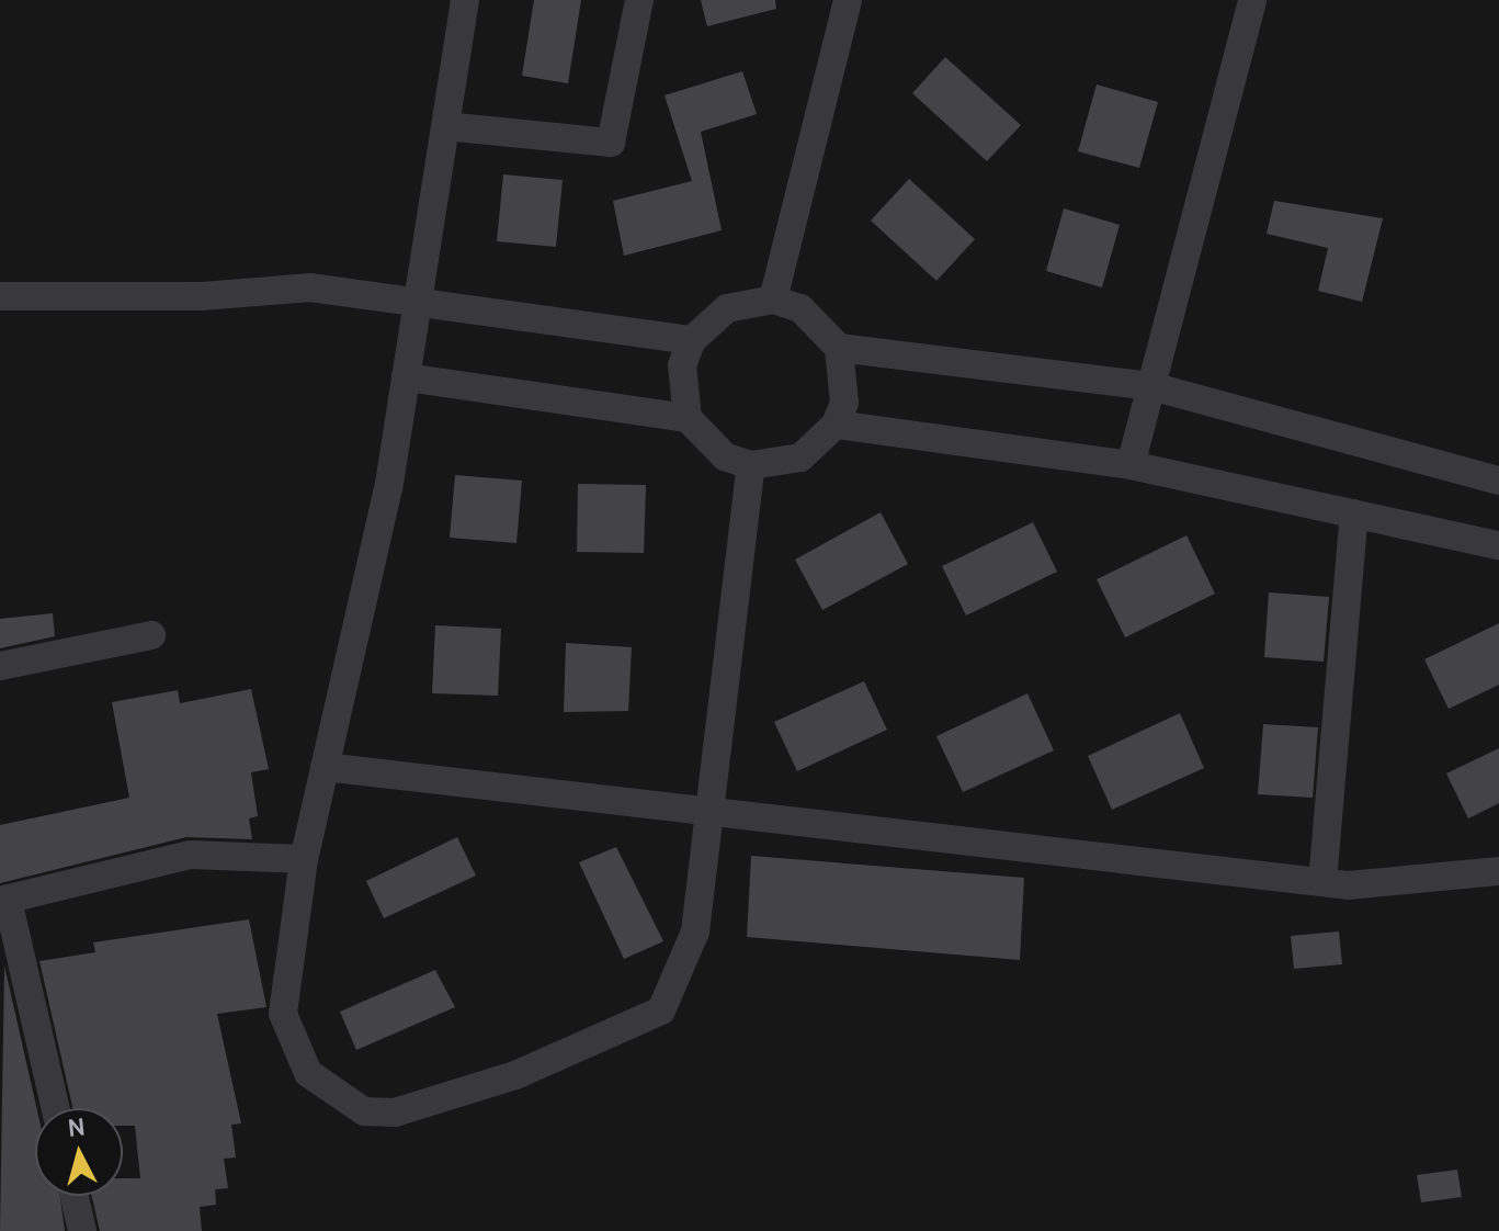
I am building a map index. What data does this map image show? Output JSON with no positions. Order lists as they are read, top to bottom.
{
  "north": "top"
}
